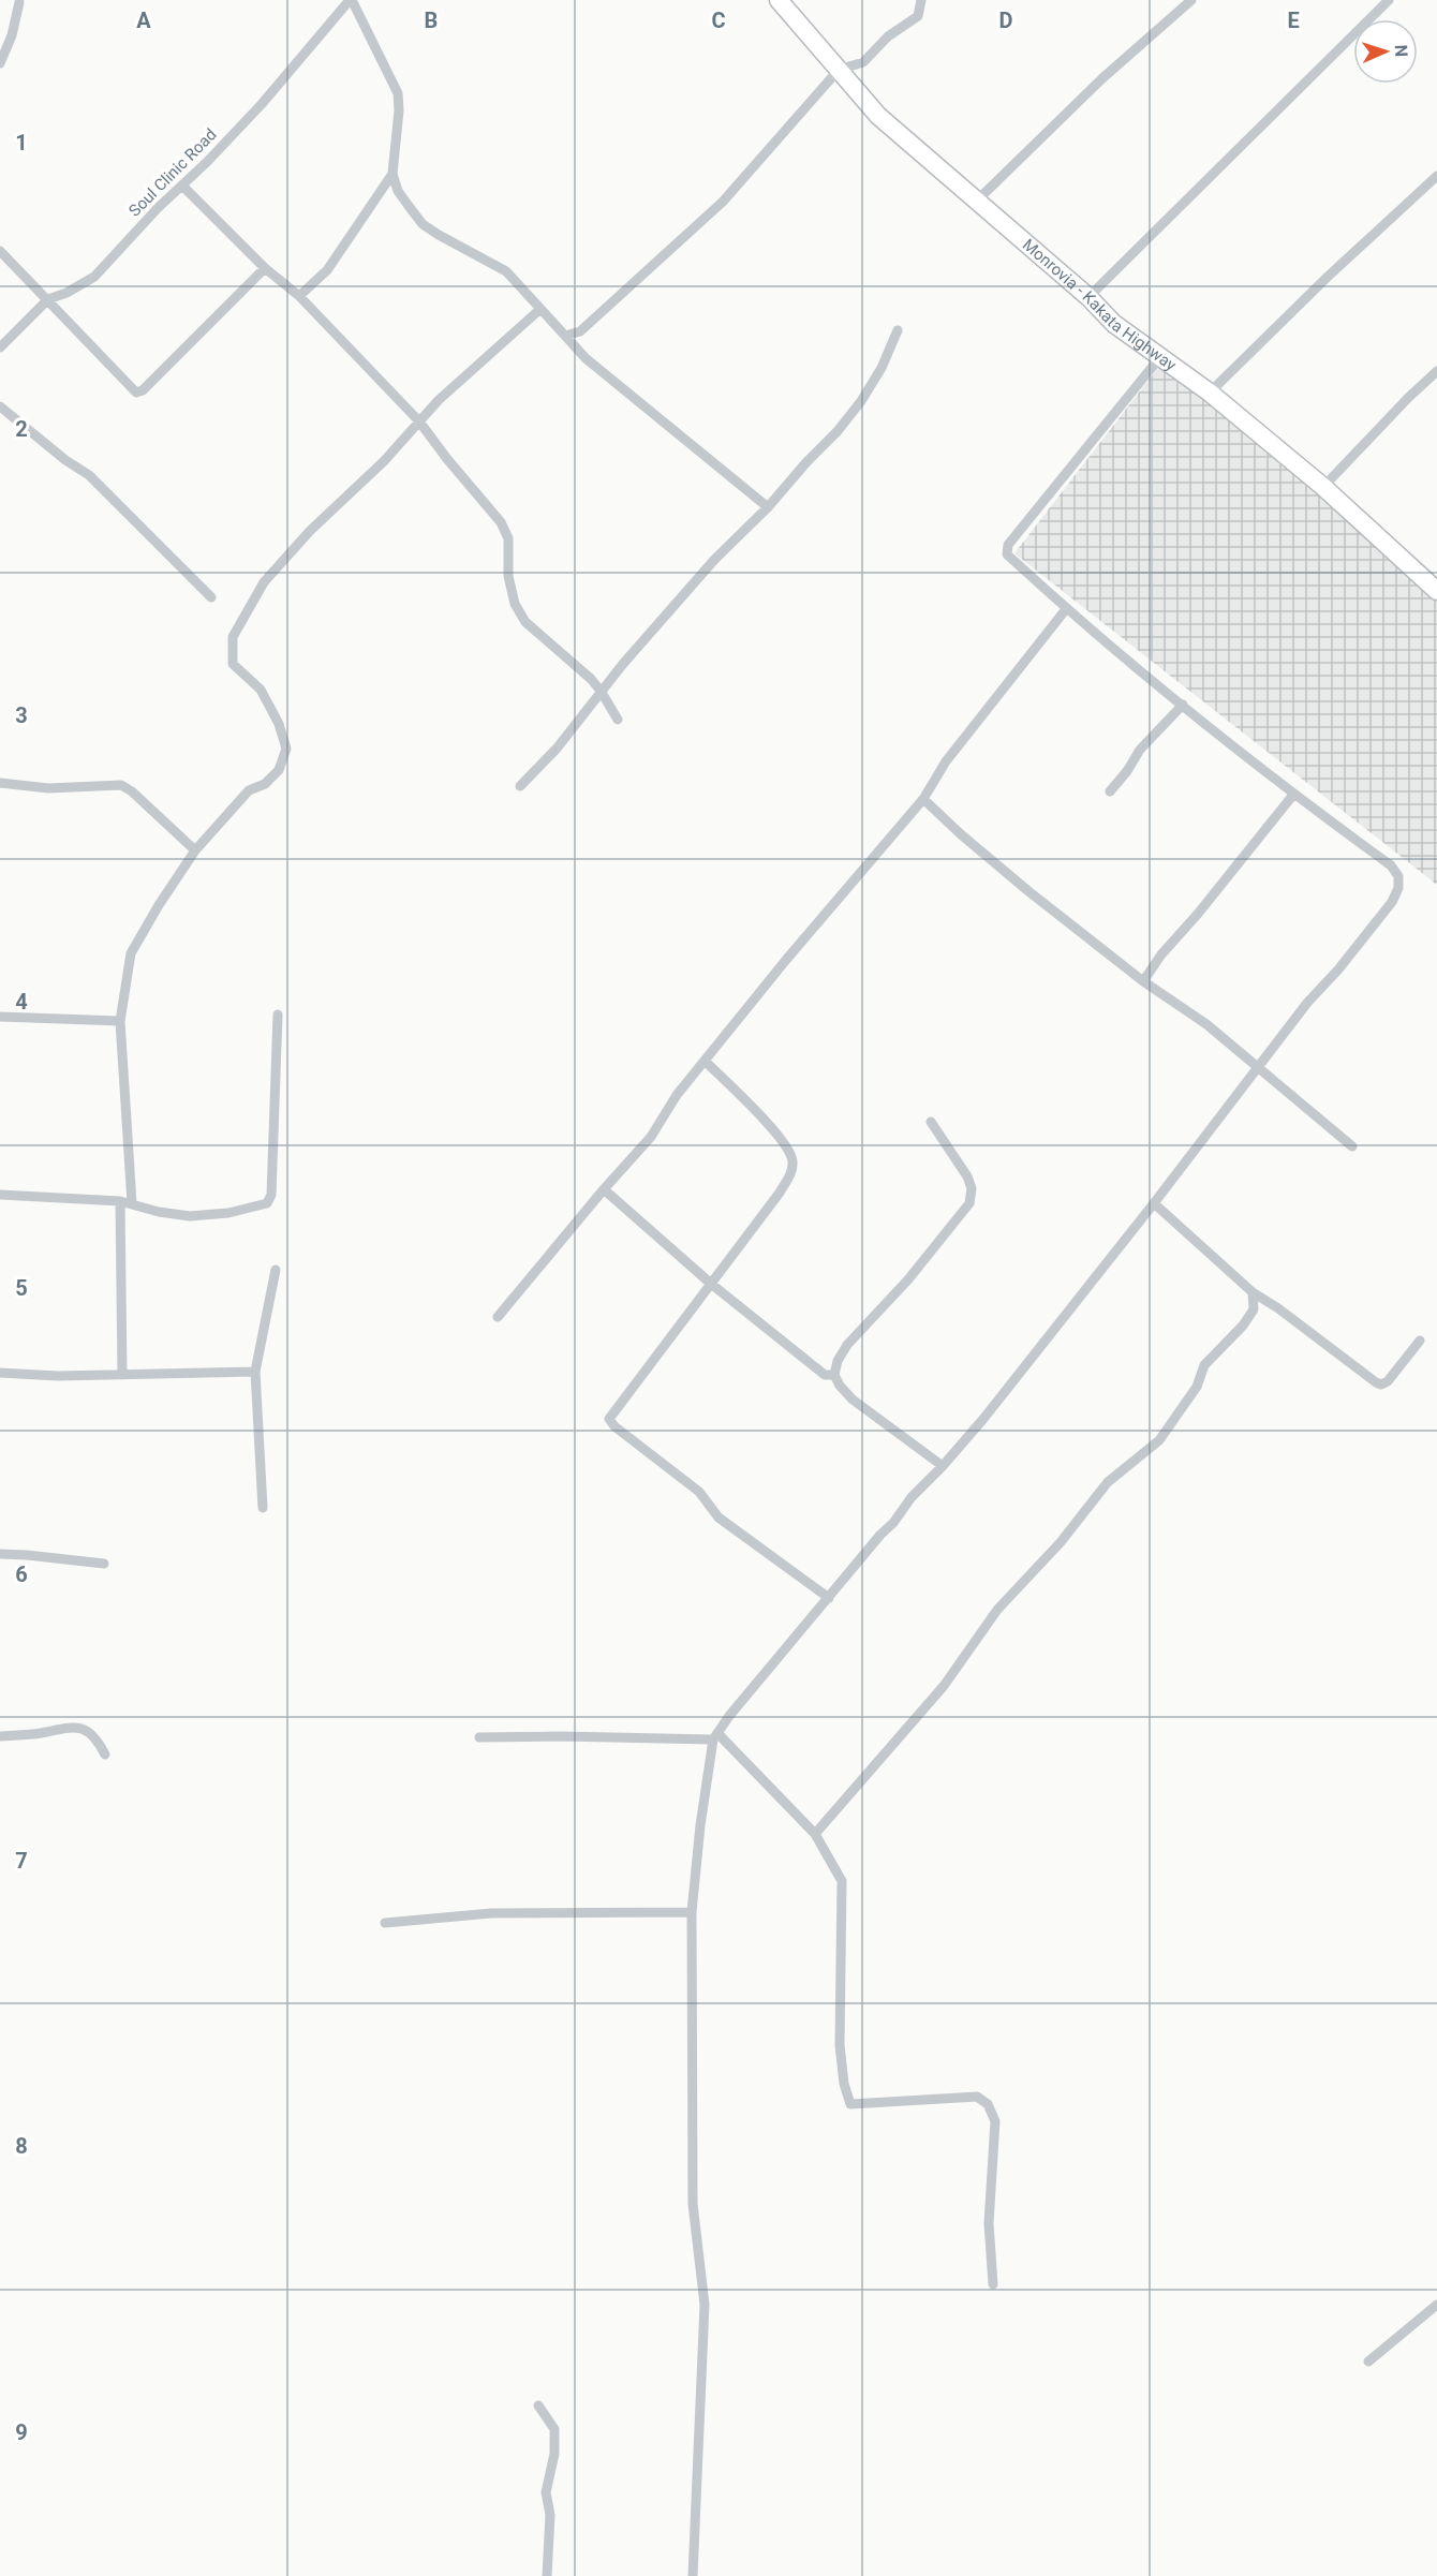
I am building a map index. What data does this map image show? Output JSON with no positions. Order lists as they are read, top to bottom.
{
  "streets": {
    "highway": ["Monrovia - Kakata Highway"],
    "street": ["Soul Clinic Road"]
  },
  "north": "right",
  "grid": {
    "columns": [
      "A",
      "B",
      "C",
      "D",
      "E"
    ],
    "rows": [
      "1",
      "2",
      "3",
      "4",
      "5",
      "6",
      "7",
      "8",
      "9"
    ]
  }
}
